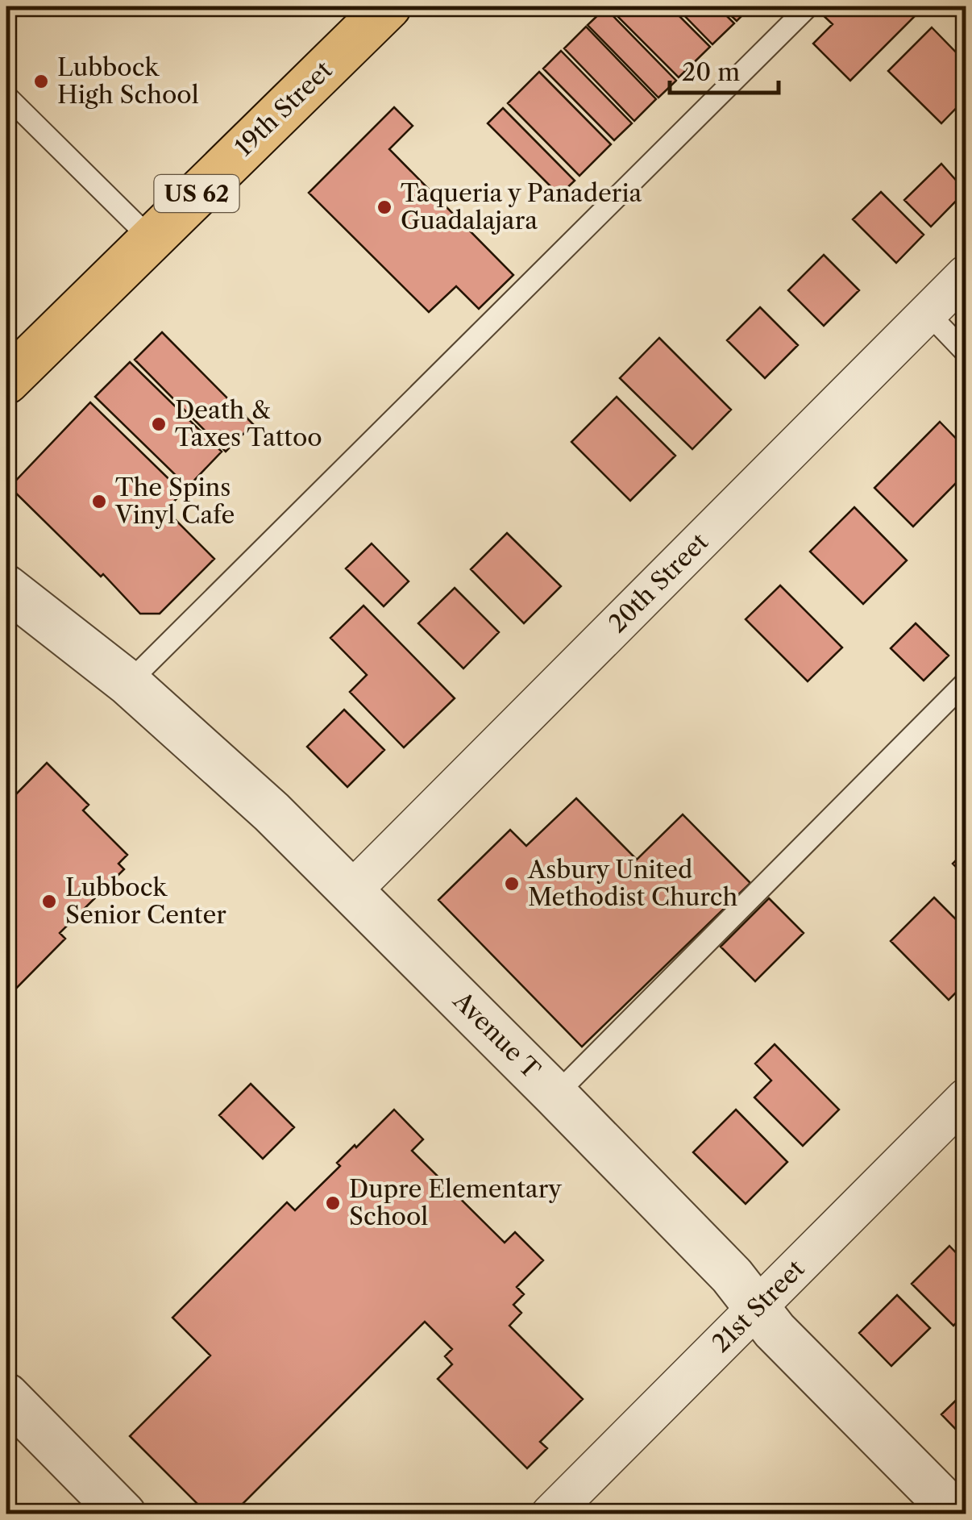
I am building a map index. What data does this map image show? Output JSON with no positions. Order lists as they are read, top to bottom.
{
  "streets": {
    "main road": ["19th Street", "US 62"],
    "street": ["20th Street", "Avenue T", "21st Street"]
  },
  "crossings": [
    ["20th Street", "Avenue T"],
    ["Avenue T", "21st Street"]
  ],
  "places": [
    "Lubbock High School",
    "Taqueria y Panaderia Guadalajara",
    "Death & Taxes Tattoo",
    "The Spins Vinyl Cafe",
    "Asbury United Methodist Church",
    "Lubbock Senior Center",
    "Dupre Elementary School"
  ],
  "scale_bar": "20 m"
}
